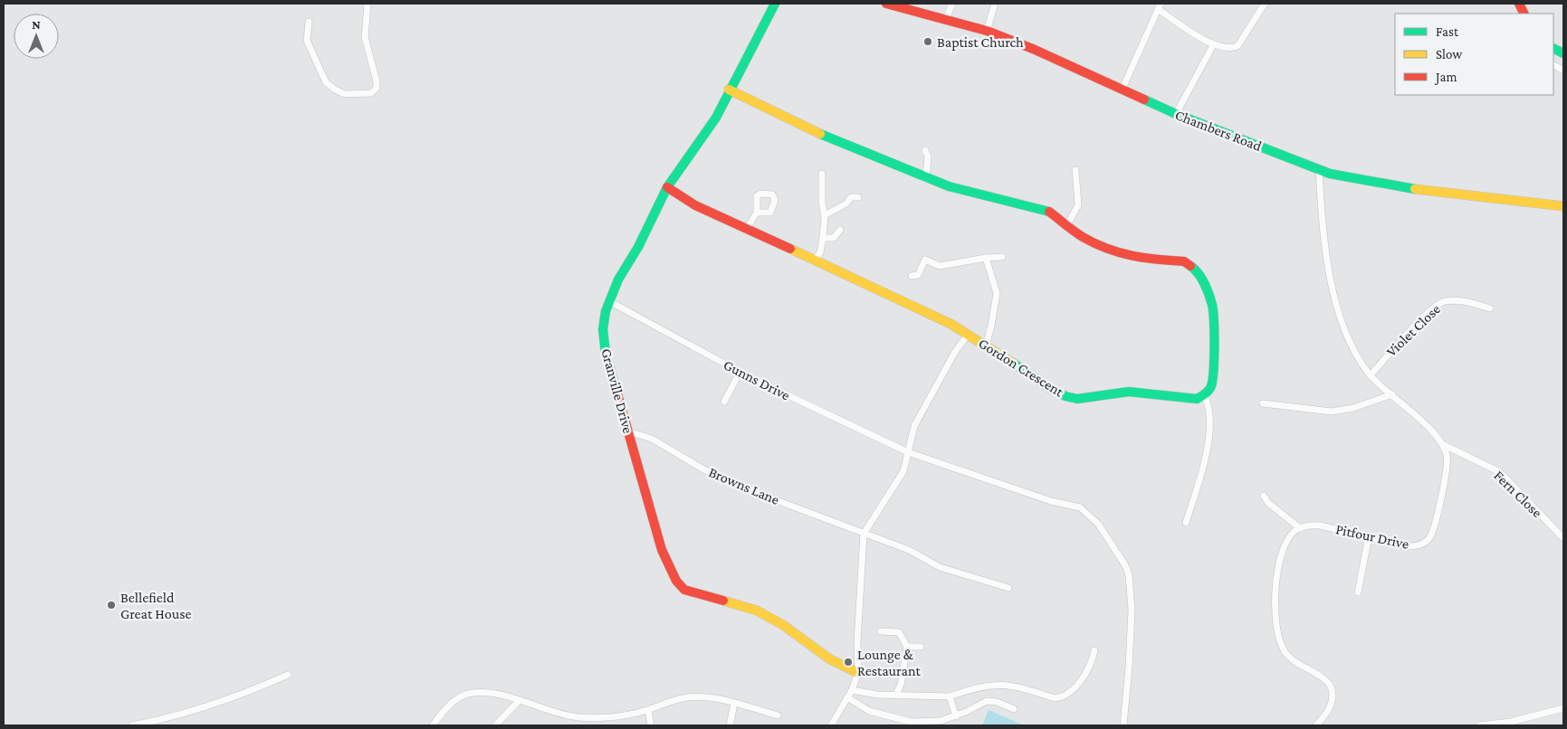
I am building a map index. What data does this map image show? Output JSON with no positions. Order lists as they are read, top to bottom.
{
  "streets": {
    "street": [
      "Chambers Road",
      "Violet Close",
      "Gordon Crescent",
      "Gunns Drive",
      "Granville Drive",
      "Browns Lane",
      "Fern Close",
      "Pitfour Drive"
    ]
  },
  "crossings": [
    ["Chambers Road", "Pitfour Drive"],
    ["Violet Close", "Pitfour Drive"],
    ["Gordon Crescent", "Granville Drive"],
    ["Gunns Drive", "Granville Drive"],
    ["Granville Drive", "Browns Lane"],
    ["Fern Close", "Pitfour Drive"]
  ],
  "places": ["Baptist Church", "Bellefield Great House", "Lounge & Restaurant"],
  "legend": ["Fast", "Slow", "Jam"],
  "north": "top"
}
